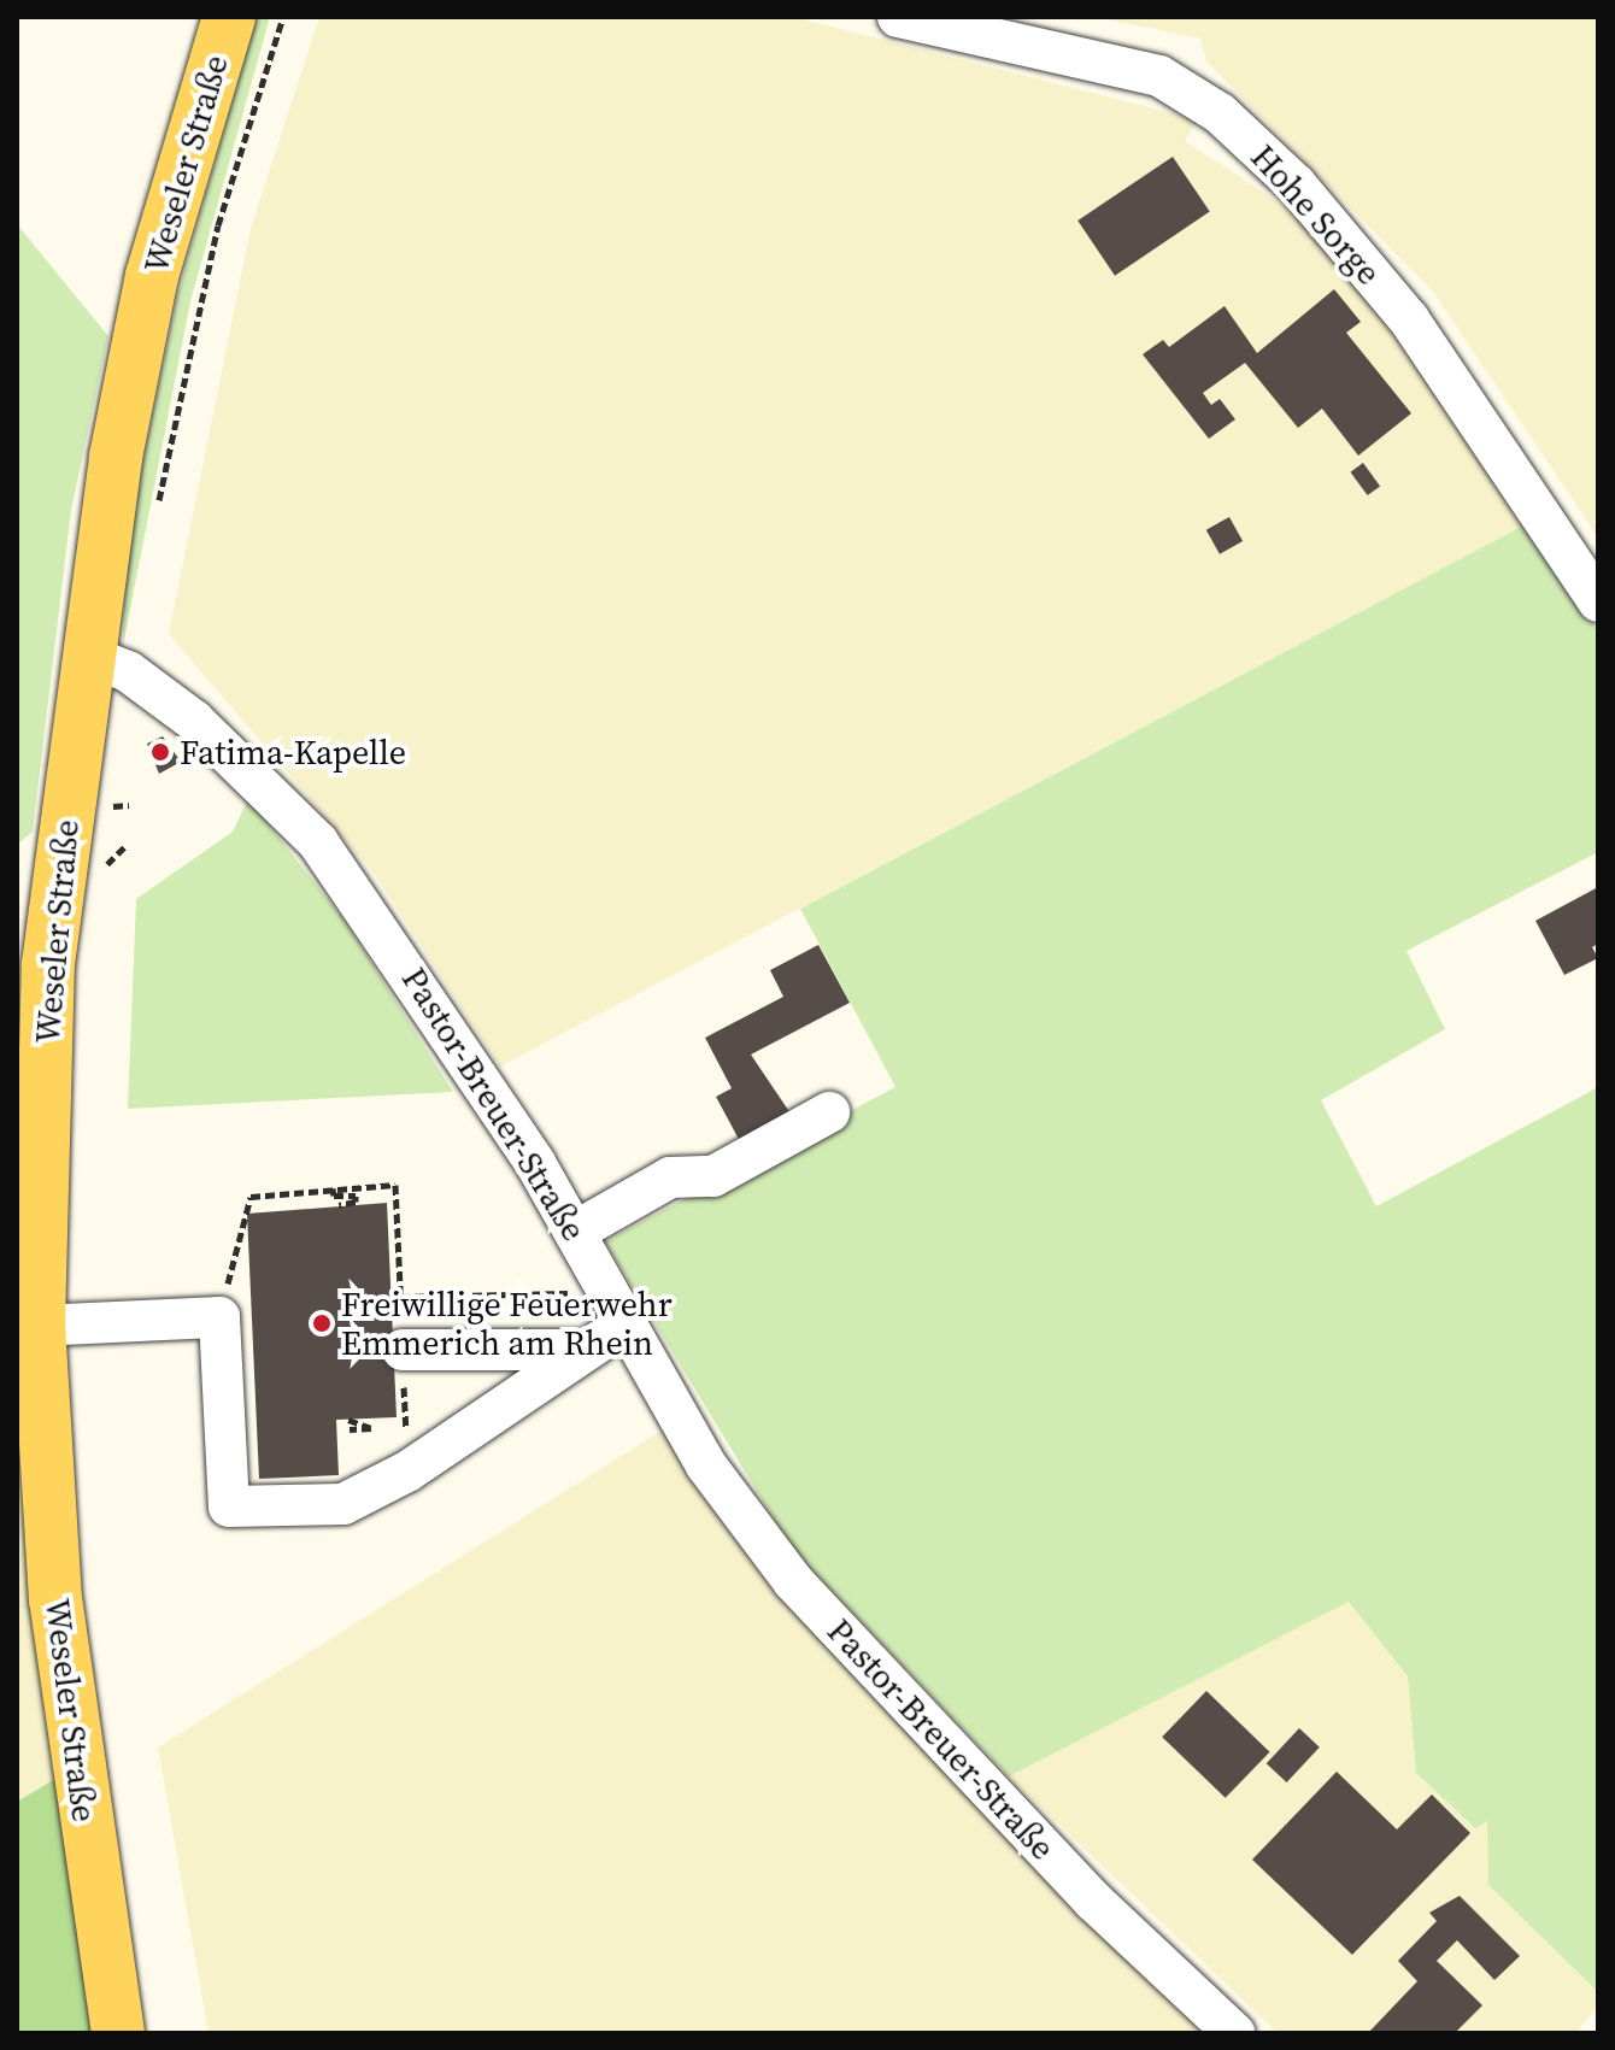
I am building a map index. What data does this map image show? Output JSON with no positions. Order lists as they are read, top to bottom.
{
  "streets": {
    "main road": ["Weseler Straße"],
    "street": ["Hohe Sorge", "Pastor-Breuer-Straße"]
  },
  "crossings": [
    ["Weseler Straße", "Pastor-Breuer-Straße"]
  ],
  "places": ["Fatima-Kapelle", "Freiwillige Feuerwehr Emmerich am Rhein"]
}
